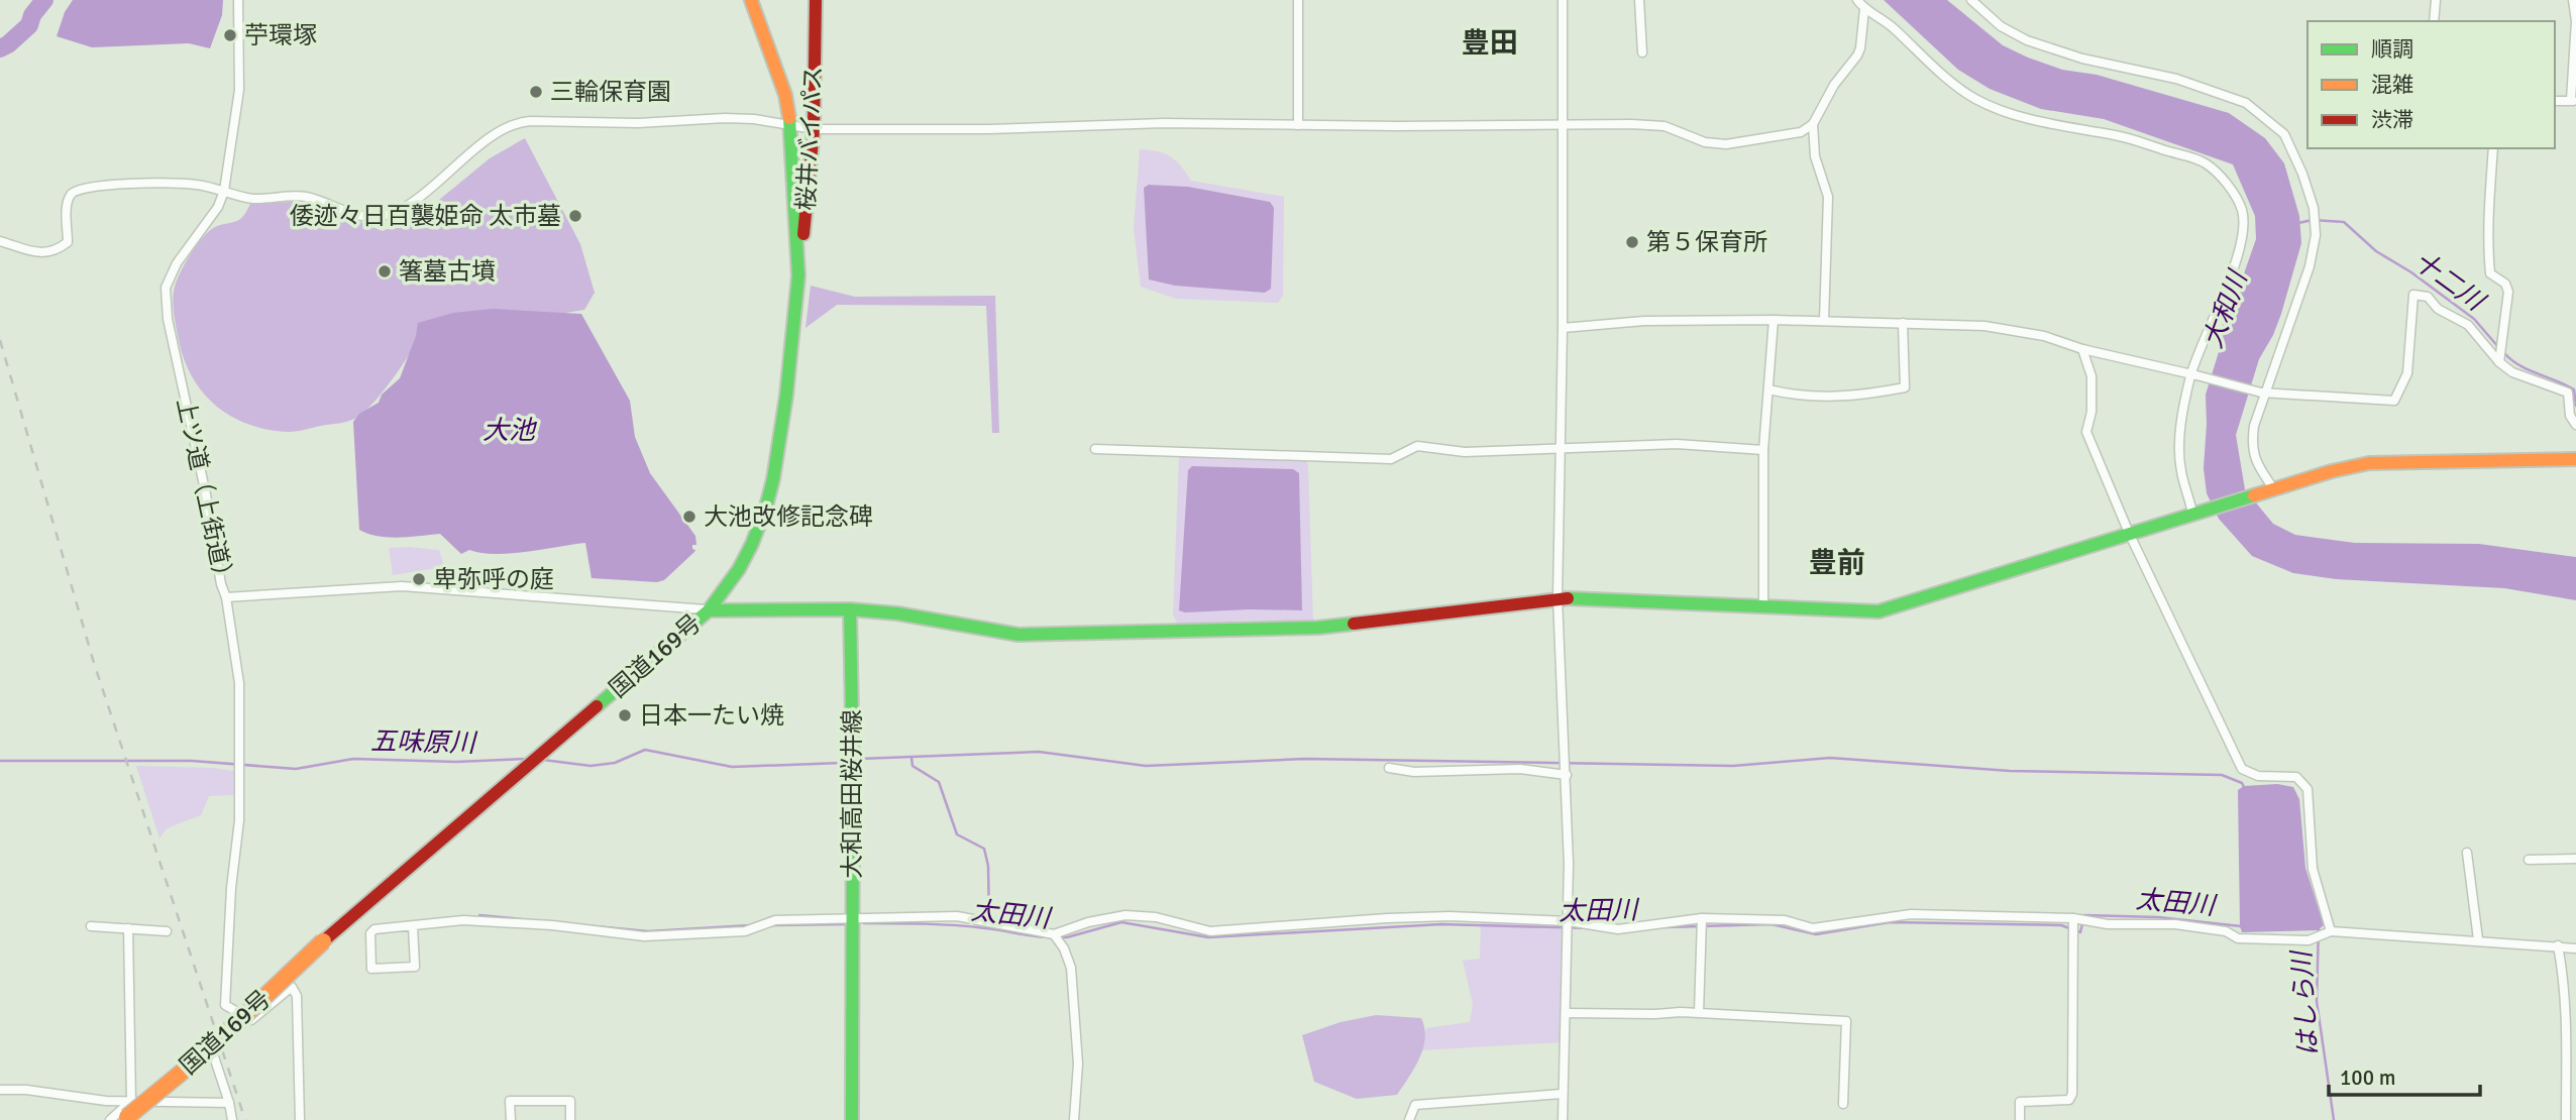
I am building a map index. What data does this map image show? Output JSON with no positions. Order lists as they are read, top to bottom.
{
  "streets": {
    "main road": ["桜井バイパス", "国道169号", "大和高田桜井線"],
    "street": ["上ツ道（上街道）"]
  },
  "crossings": [
    ["桜井バイパス", "国道169号"]
  ],
  "districts": ["豊田", "豊前"],
  "water": [
    "十二川",
    "大和川",
    "大池",
    "五味原川",
    "太田川",
    "はしら川"
  ],
  "places": [
    "苧環塚",
    "三輪保育園",
    "倭迹々日百襲姫命 太市墓",
    "第５保育所",
    "箸墓古墳",
    "大池改修記念碑",
    "卑弥呼の庭",
    "日本一たい焼"
  ],
  "legend": ["順調", "混雑", "渋滞"],
  "scale_bar": "100 m"
}
